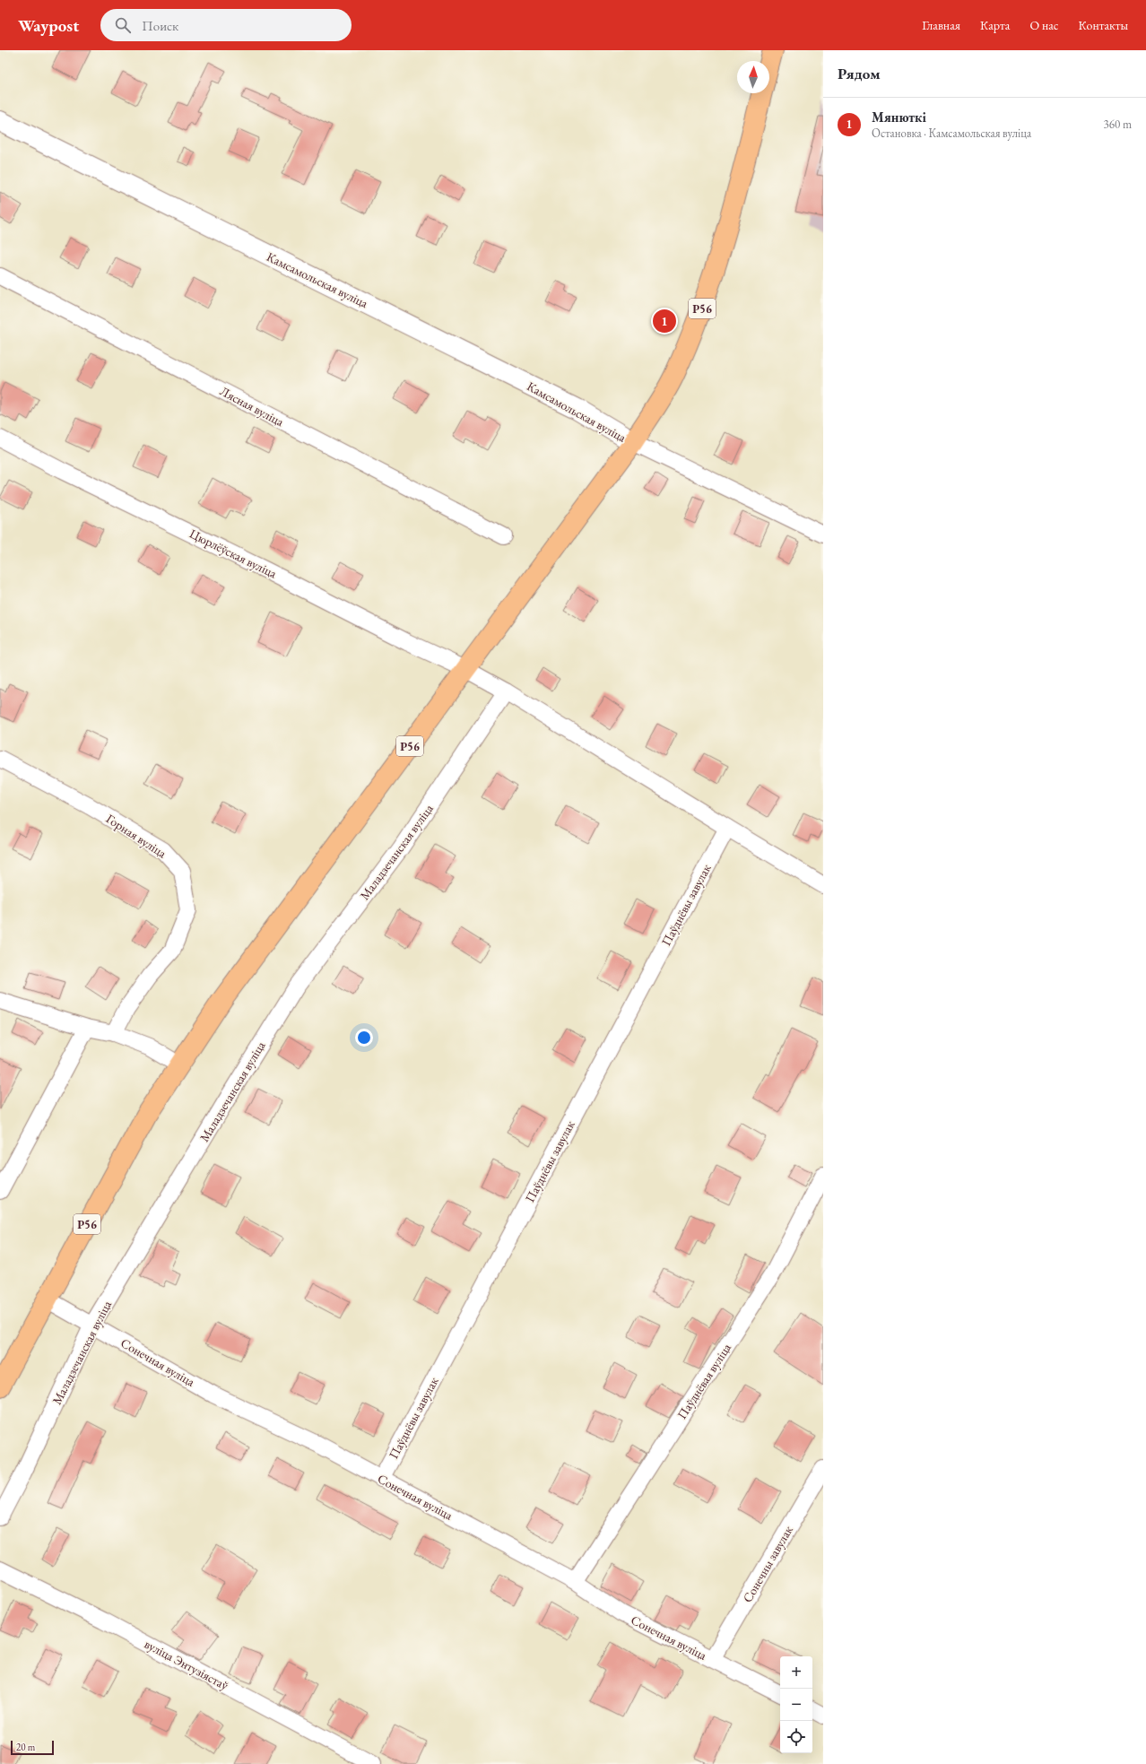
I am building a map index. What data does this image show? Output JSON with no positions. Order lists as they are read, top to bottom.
{
  "streets": {
    "main road": ["Р56"],
    "street": [
      "Камсамольская вуліца",
      "Лясная вуліца",
      "Цюрлёўская вуліца",
      "Горная вуліца",
      "Маладзечанская вуліца",
      "Паўднёвы завулак",
      "Сонечная вуліца",
      "Паўднёвая вуліца",
      "Сонечны завулак",
      "вуліца Энтузіястаў"
    ]
  },
  "crossings": [
    ["Камсамольская вуліца", "Р56"],
    ["Р56", "Цюрлёўская вуліца"],
    ["Р56", "Сонечная вуліца"],
    ["Цюрлёўская вуліца", "Маладзечанская вуліца"],
    ["Цюрлёўская вуліца", "Паўднёвы завулак"],
    ["Маладзечанская вуліца", "Сонечная вуліца"],
    ["Паўднёвы завулак", "Сонечная вуліца"],
    ["Сонечная вуліца", "Паўднёвая вуліца"],
    ["Сонечная вуліца", "Сонечны завулак"]
  ],
  "scale_bar": "20 m",
  "north": "top",
  "page": {
    "header": "Waypost",
    "search": "Поиск",
    "nav": [
      "Главная",
      "Карта",
      "О нас",
      "Контакты"
    ],
    "heading": "Рядом",
    "list": [
      {
        "mark": "1",
        "name": "Мянюткі",
        "note": "Остановка · Камсамольская вуліца",
        "value": "360 m"
      }
    ],
    "pins": "1",
    "map_buttons": ["+", "−"],
    "scale": "20 m"
  }
}
